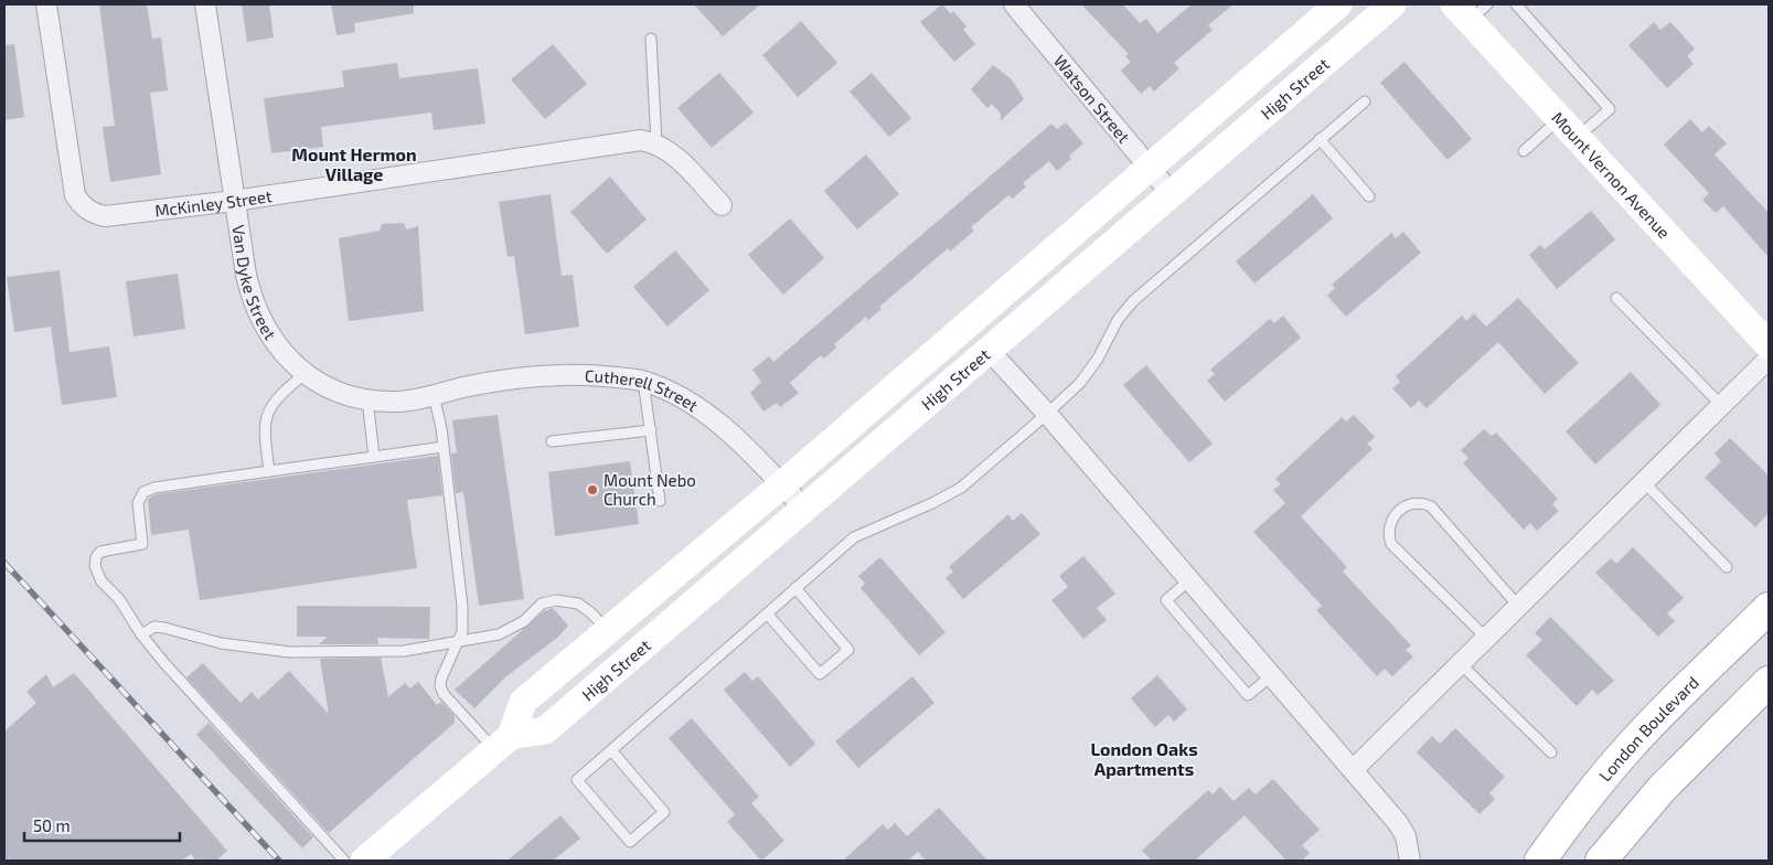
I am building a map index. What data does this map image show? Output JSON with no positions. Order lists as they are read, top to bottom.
{
  "streets": {
    "main road": ["High Street", "Mount Vernon Avenue", "London Boulevard"],
    "street": [
      "Watson Street",
      "McKinley Street",
      "Van Dyke Street",
      "Cutherell Street"
    ]
  },
  "crossings": [
    ["High Street", "Watson Street"],
    ["High Street", "Cutherell Street"],
    ["McKinley Street", "Van Dyke Street"],
    ["Van Dyke Street", "Cutherell Street"]
  ],
  "districts": ["Mount Hermon Village", "London Oaks Apartments"],
  "places": ["Mount Nebo Church"],
  "scale_bar": "50 m"
}
